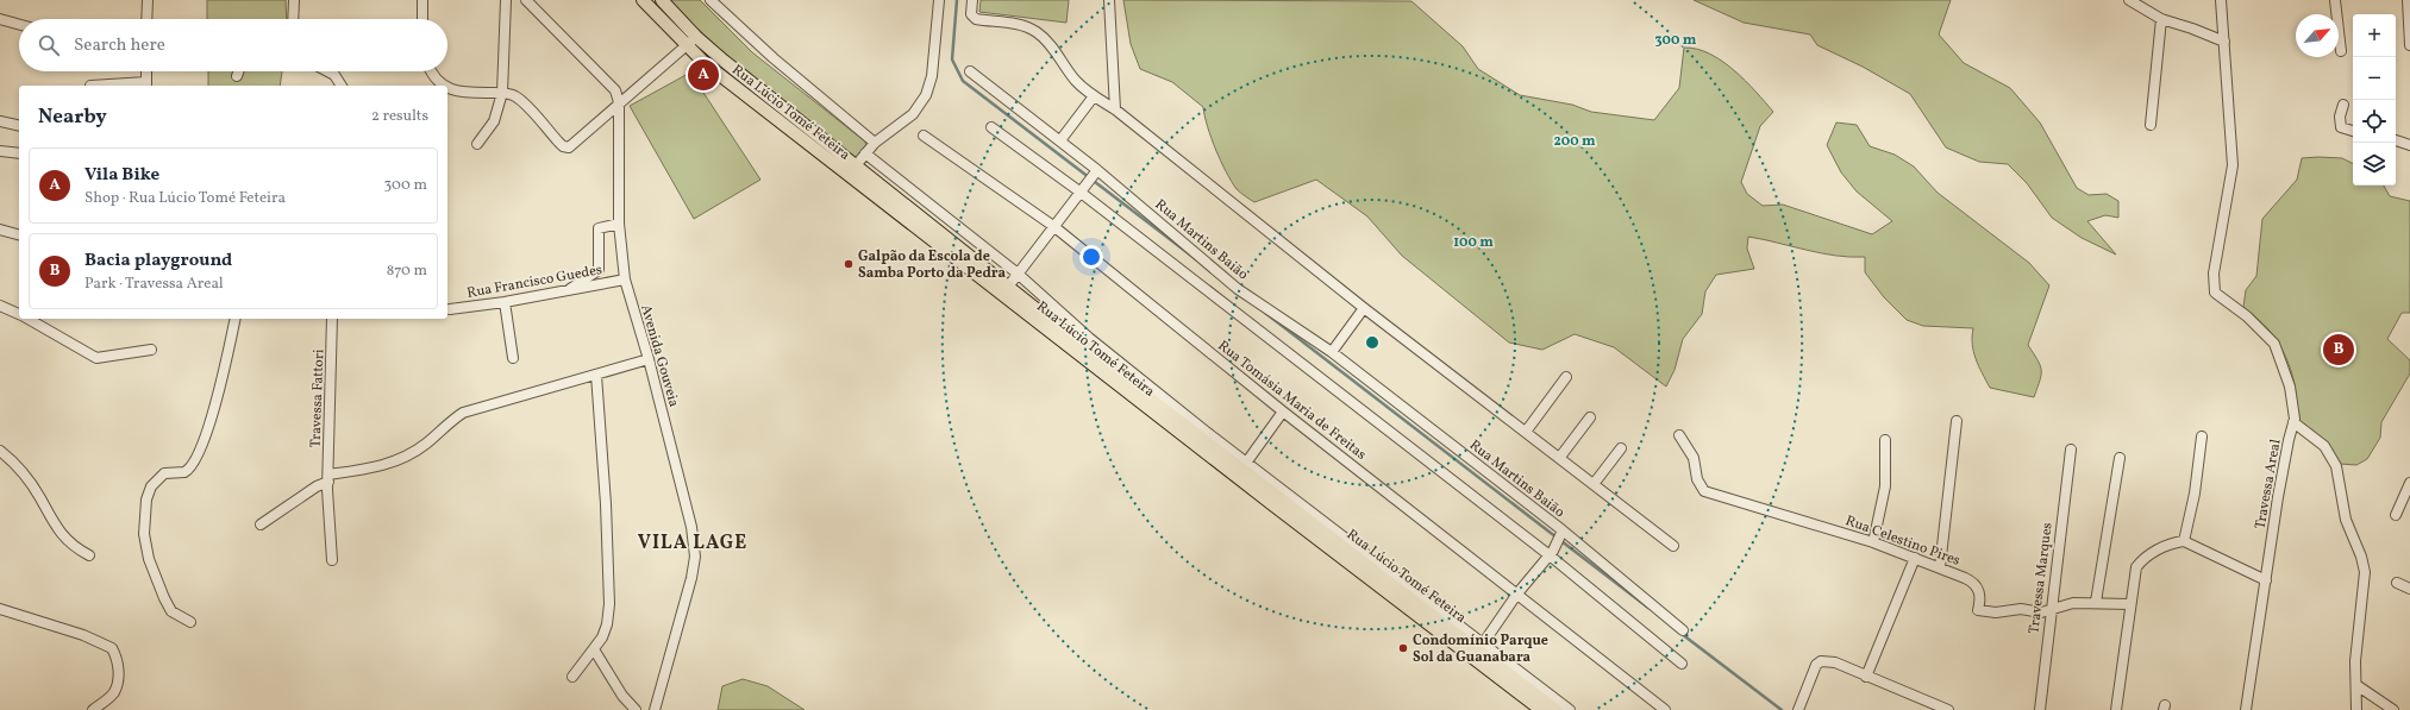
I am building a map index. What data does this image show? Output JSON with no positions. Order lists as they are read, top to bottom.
{
  "streets": {
    "main road": ["Rua Lúcio Tomé Feteira"],
    "street": [
      "Rua Martins Baião",
      "Rua Francisco Guedes",
      "Avenida Gouveia",
      "Travessa Fattori",
      "Rua Tomásia Maria de Freitas",
      "Travessa Areal",
      "Rua Celestino Pires",
      "Travessa Marques"
    ]
  },
  "crossings": [
    ["Rua Francisco Guedes", "Avenida Gouveia"],
    ["Rua Celestino Pires", "Travessa Marques"]
  ],
  "districts": ["VILA LAGE"],
  "places": ["Galpão da Escola de Samba Porto da Pedra", "Condomínio Parque Sol da Guanabara"],
  "north": "top right",
  "page": {
    "map_buttons": ["+", "−"],
    "search": "Search here",
    "pins": ["A", "B"],
    "heading": ["Nearby", "2 results"],
    "list": [
      {
        "mark": "A",
        "name": "Vila Bike",
        "note": "Shop · Rua Lúcio Tomé Feteira",
        "value": "300 m"
      },
      {
        "mark": "B",
        "name": "Bacia playground",
        "note": "Park · Travessa Areal",
        "value": "870 m"
      }
    ]
  },
  "rings": ["300 m", "200 m", "100 m"]
}
